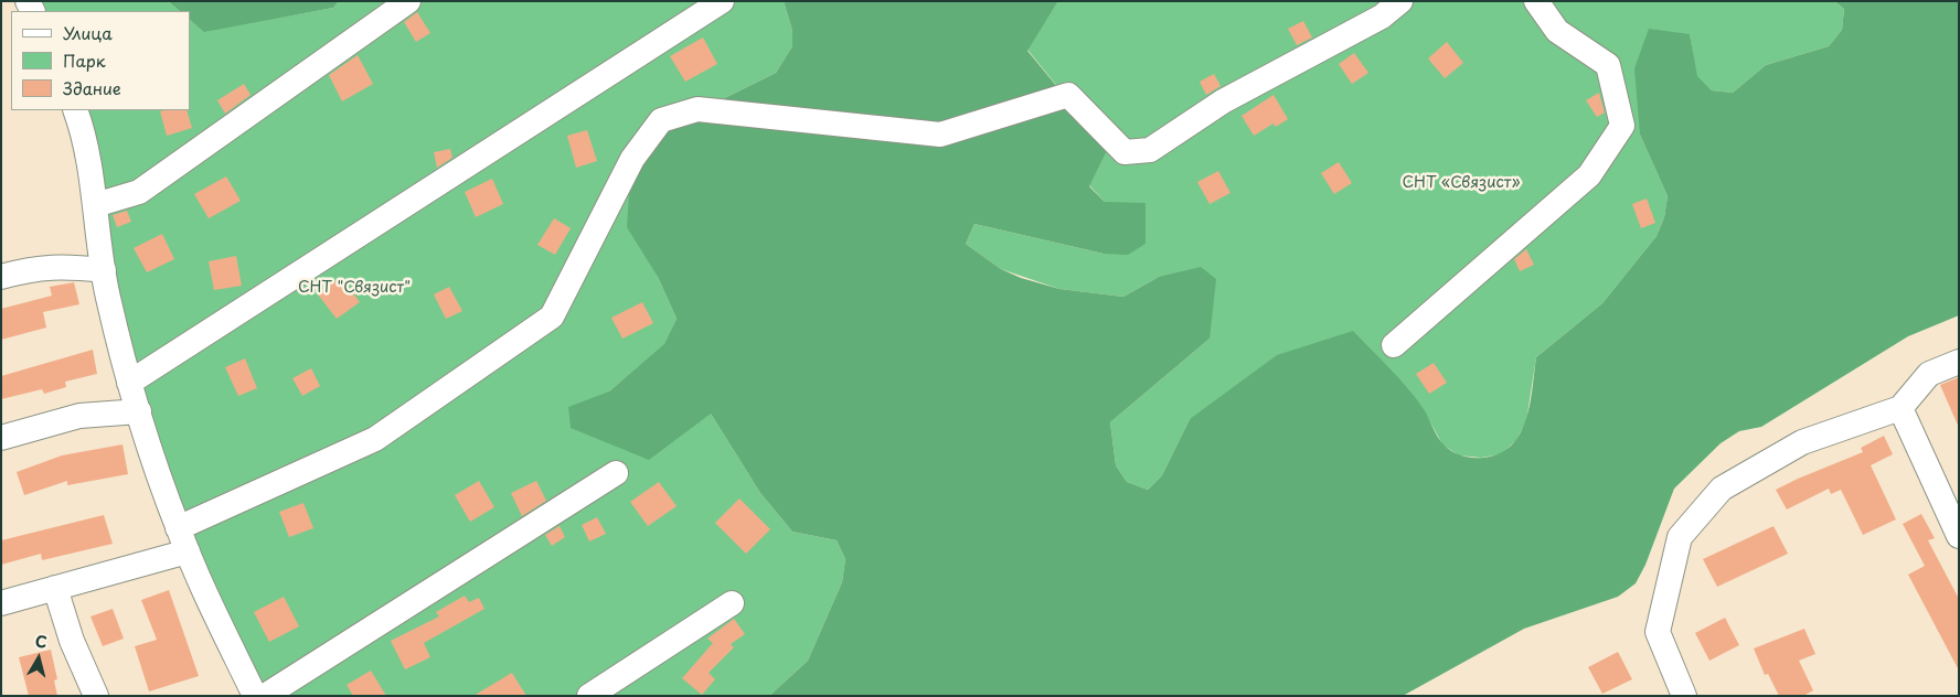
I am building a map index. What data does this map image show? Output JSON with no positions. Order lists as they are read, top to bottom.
{
  "parks": ["СНТ «Связист»", "СНТ \"Связист\""],
  "legend": ["Улица", "Парк", "Здание"],
  "north": "top"
}
